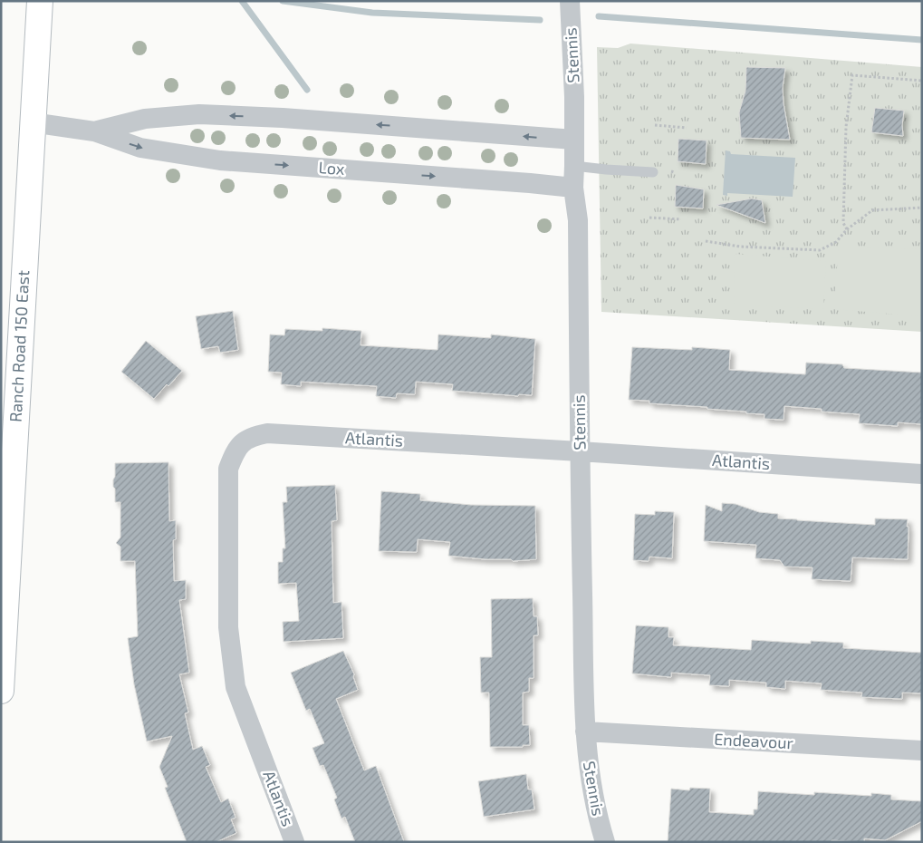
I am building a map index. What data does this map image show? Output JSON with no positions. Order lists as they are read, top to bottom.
{
  "streets": {
    "main road": ["Ranch Road 150 East"],
    "street": [
      "Stennis",
      "Lox",
      "Atlantis",
      "Endeavour"
    ]
  },
  "crossings": [
    ["Stennis", "Lox"],
    ["Stennis", "Atlantis"],
    ["Stennis", "Endeavour"],
    ["Lox", "Ranch Road 150 East"]
  ]
}
